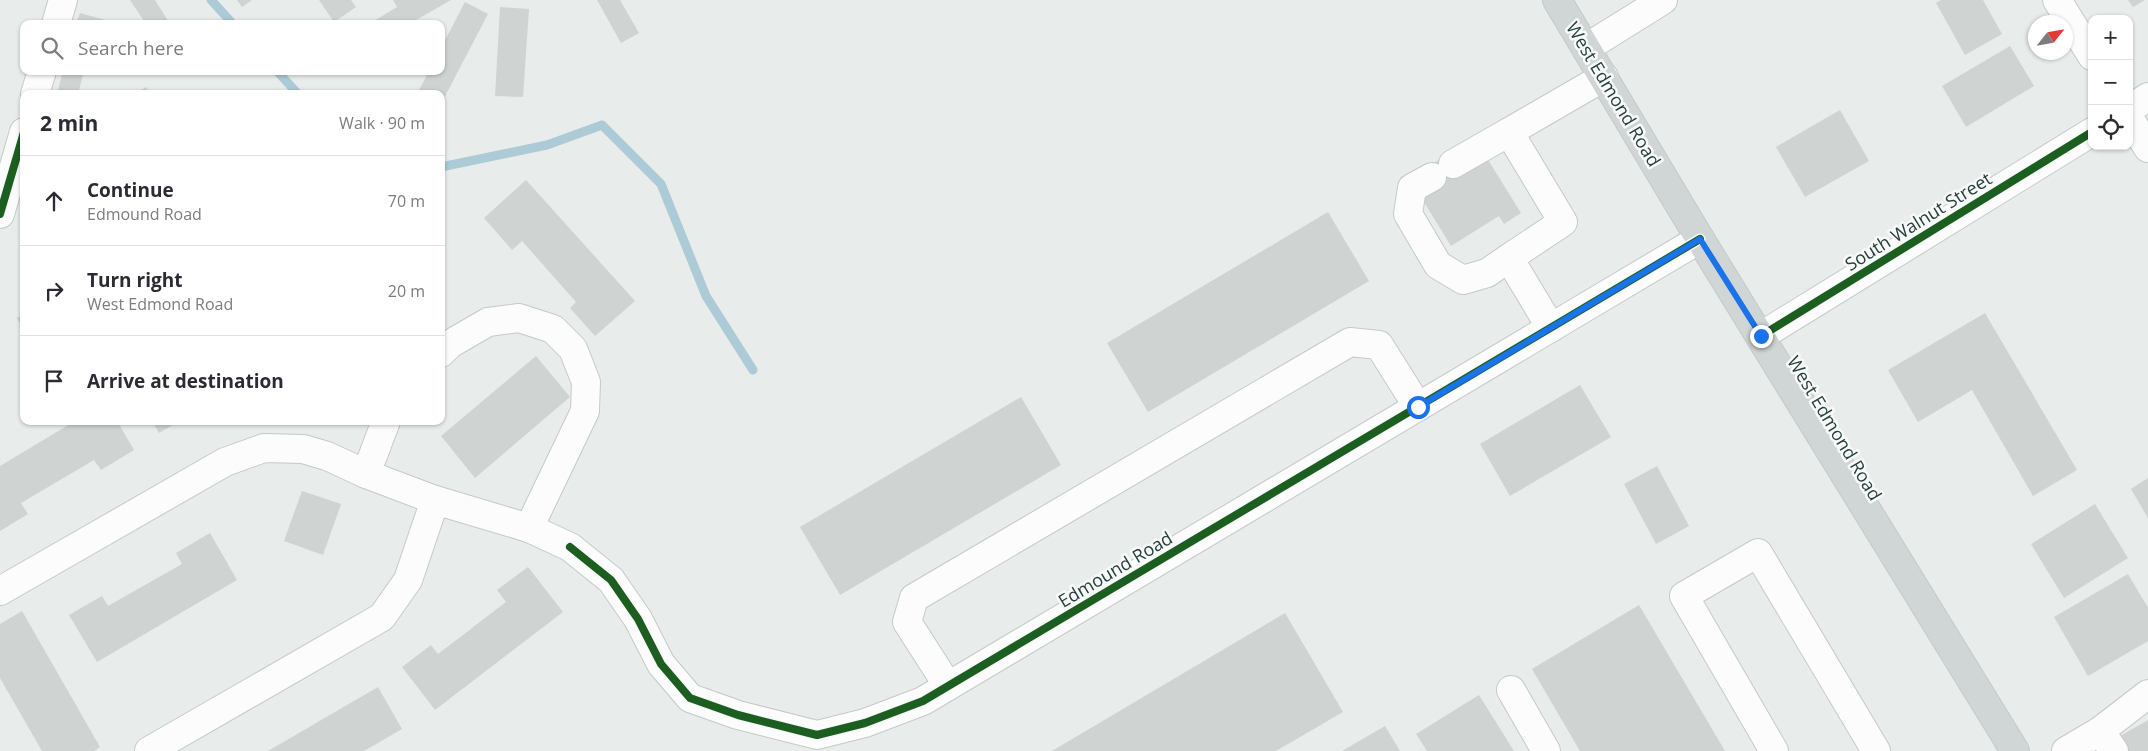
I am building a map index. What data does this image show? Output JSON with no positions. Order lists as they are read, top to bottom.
{
  "streets": {
    "main road": ["West Edmond Road"],
    "street": ["South Walnut Street", "Edmound Road"]
  },
  "crossings": [
    ["West Edmond Road", "South Walnut Street"],
    ["West Edmond Road", "Edmound Road"]
  ],
  "north": "top right",
  "page": {
    "map_buttons": ["+", "−"],
    "search": "Search here",
    "heading": ["2 min", "Walk · 90 m"],
    "list": [
      ["Continue", "Edmound Road", "70 m"],
      ["Turn right", "West Edmond Road", "20 m"],
      "Arrive at destination"
    ]
  }
}
